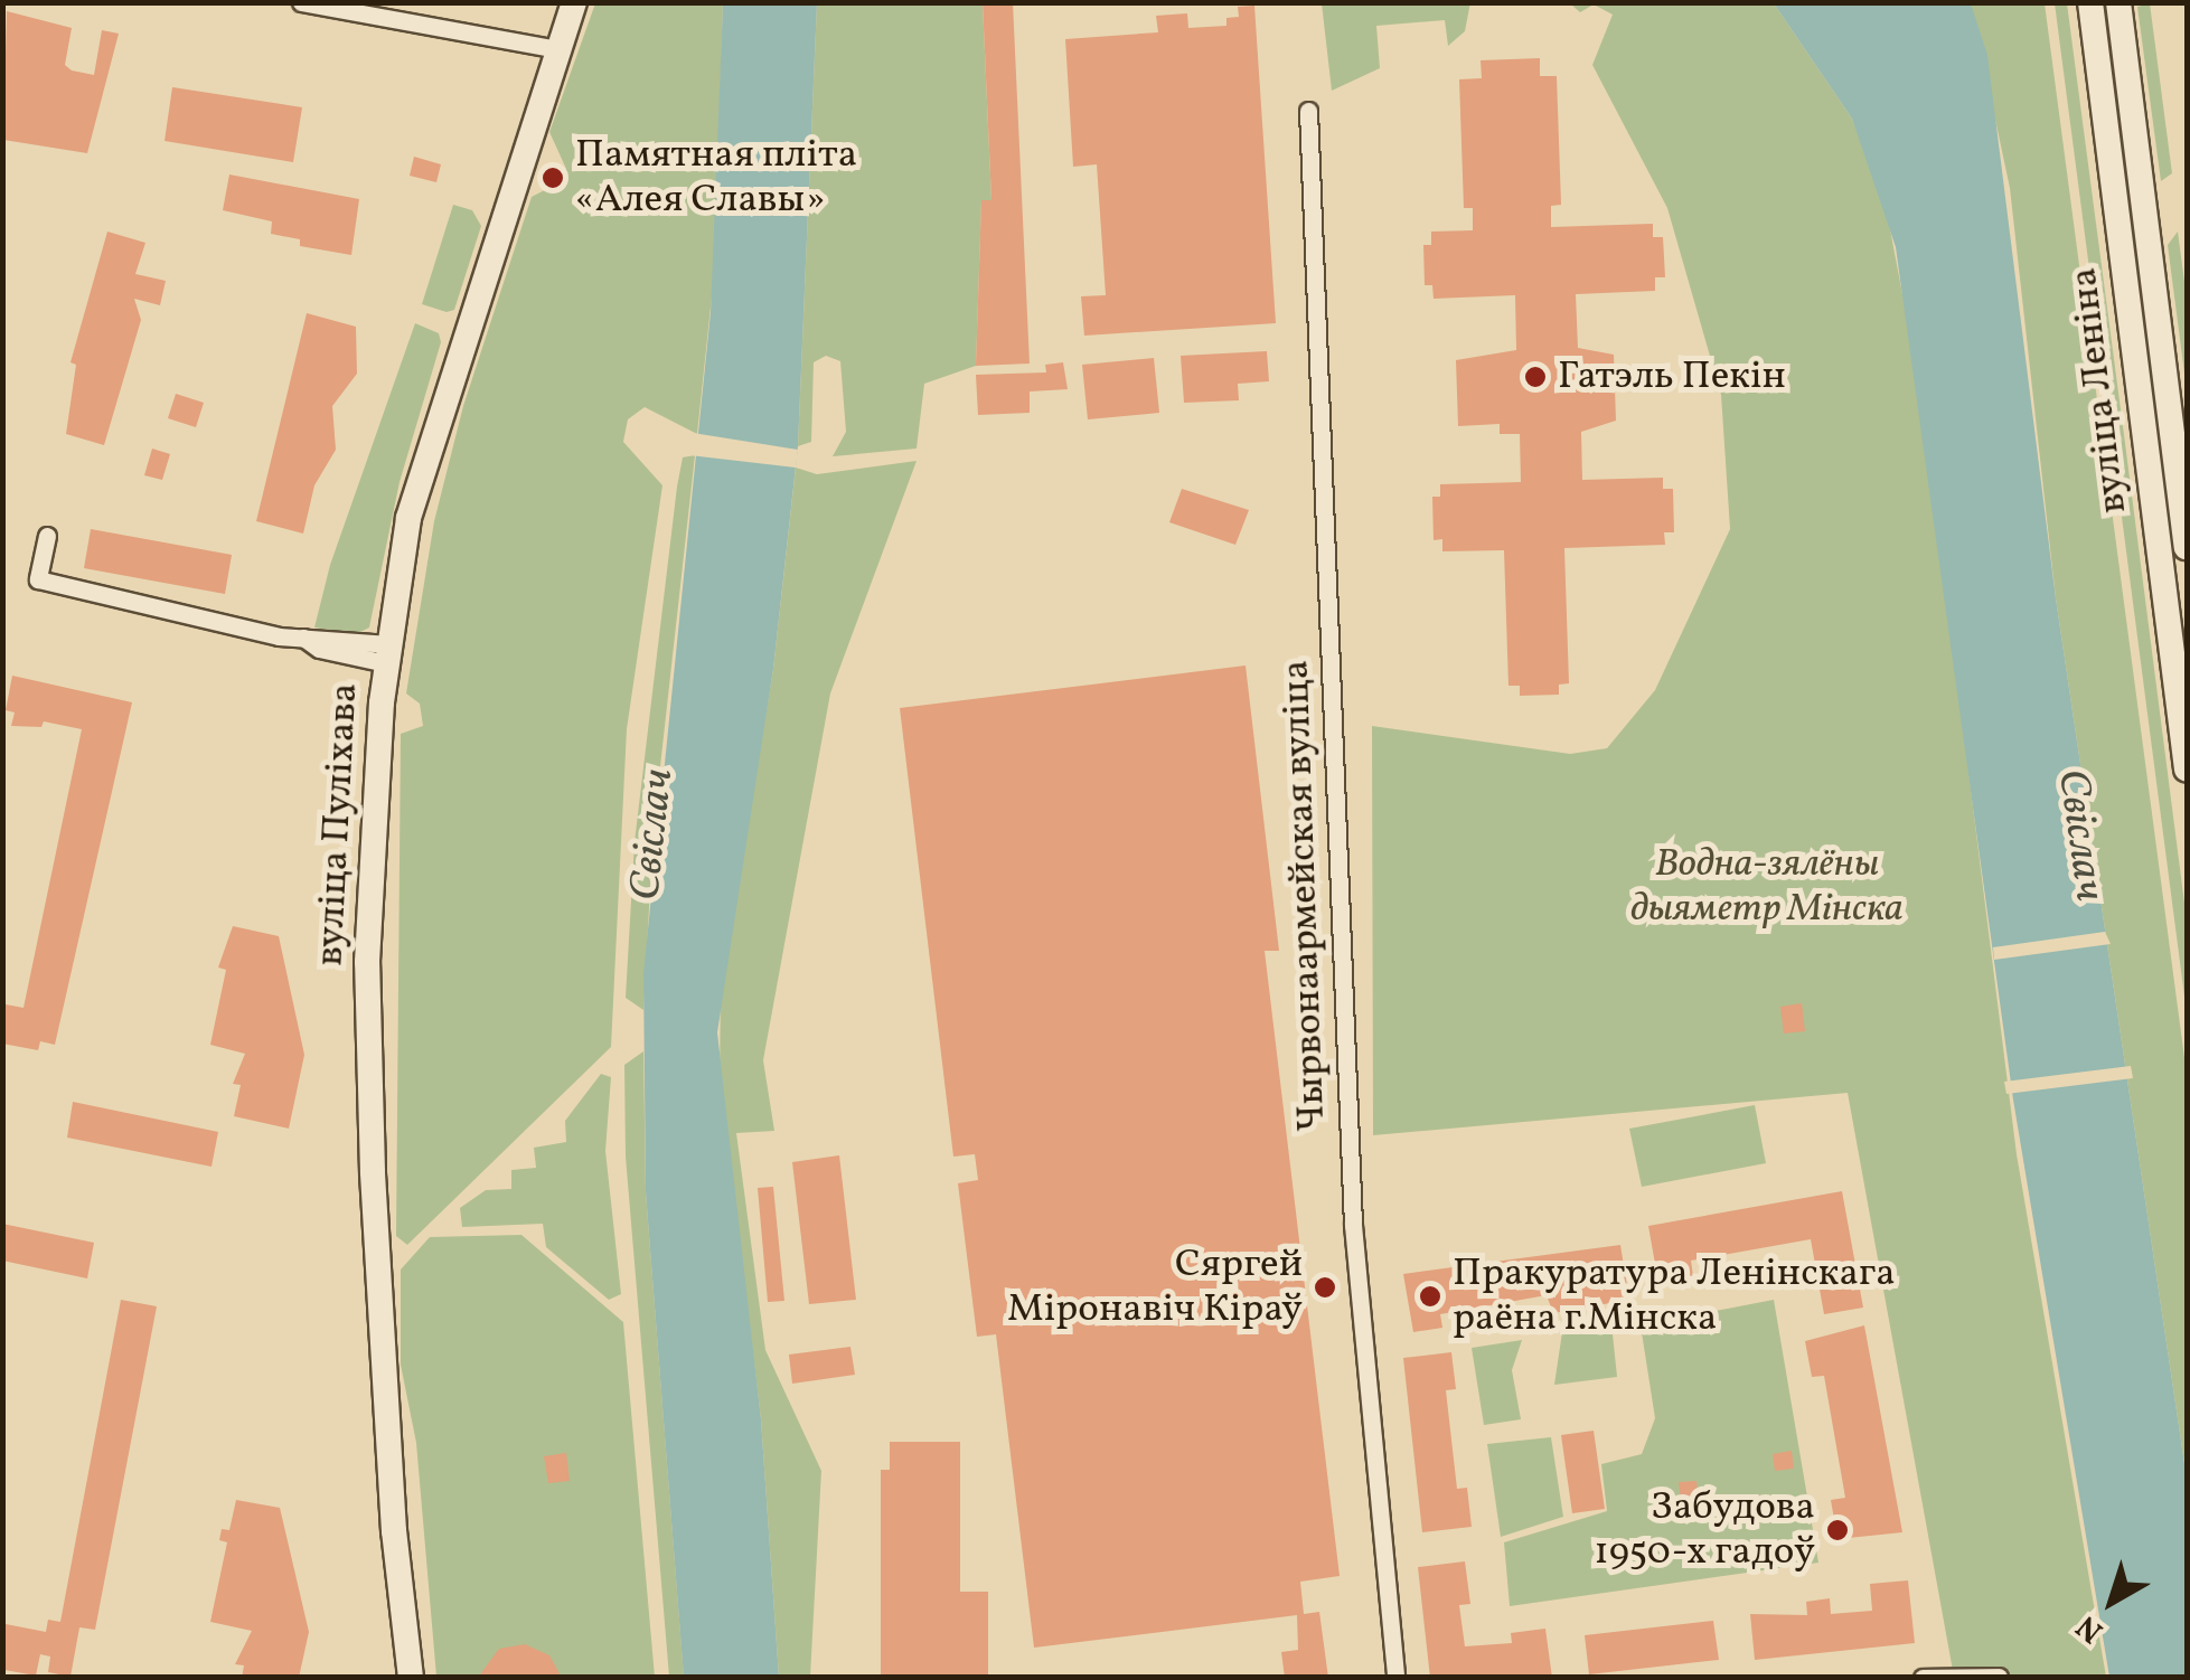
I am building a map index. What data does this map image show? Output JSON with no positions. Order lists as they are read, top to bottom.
{
  "streets": {
    "street": ["вуліца Леніна", "вуліца Пуліхава", "Чырвонаармейская вуліца"]
  },
  "water": ["Свіслач"],
  "parks": ["Водна-зялёны дыяметр Мінска"],
  "places": [
    "Памятная пліта «Алея Славы»",
    "Гатэль Пекін",
    "Сяргей Міронавіч Кіраў",
    "Пракуратура Ленінскага раёна г.Мінска",
    "Забудова 1950-х гадоў"
  ],
  "north": "bottom left"
}
